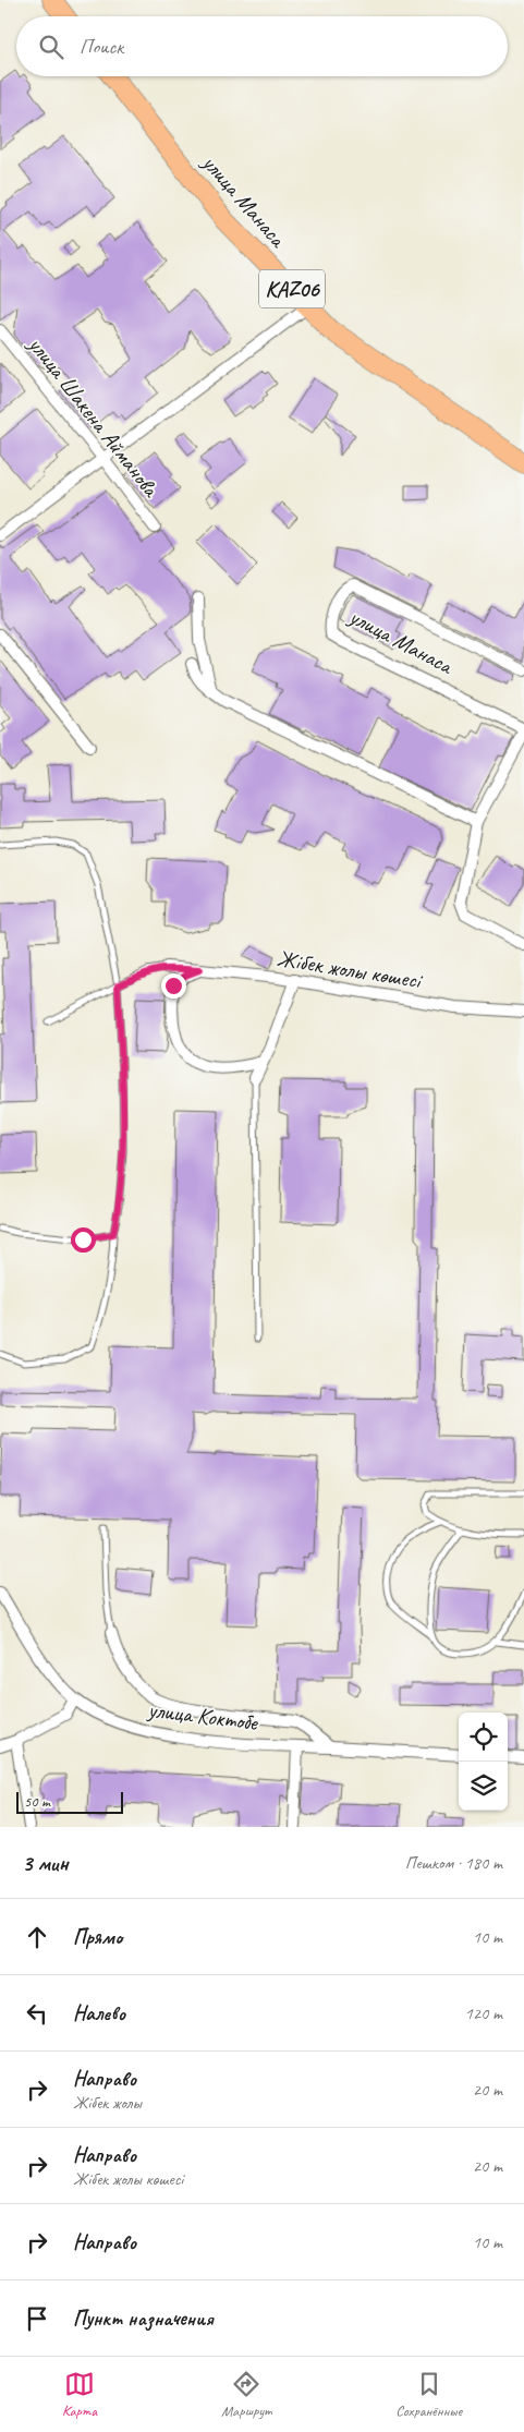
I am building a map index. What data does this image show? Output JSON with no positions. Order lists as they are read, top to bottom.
{
  "streets": {
    "highway": ["улица Манаса", "KAZ06"],
    "street": ["улица Шакена Айманова", "Жібек жолы көшесі", "улица Коктобе"]
  },
  "scale_bar": "50 m",
  "page": {
    "search": "Поиск",
    "scale": "50 m",
    "heading": ["3 мин", "Пешком · 180 m"],
    "list": [
      ["Прямо", "10 m"],
      ["Налево", "120 m"],
      ["Направо", "Жібек жолы", "20 m"],
      ["Направо", "Жібек жолы көшесі", "20 m"],
      ["Направо", "10 m"],
      "Пункт назначения"
    ],
    "nav": ["Карта", "Маршрут", "Сохранённые"]
  }
}
